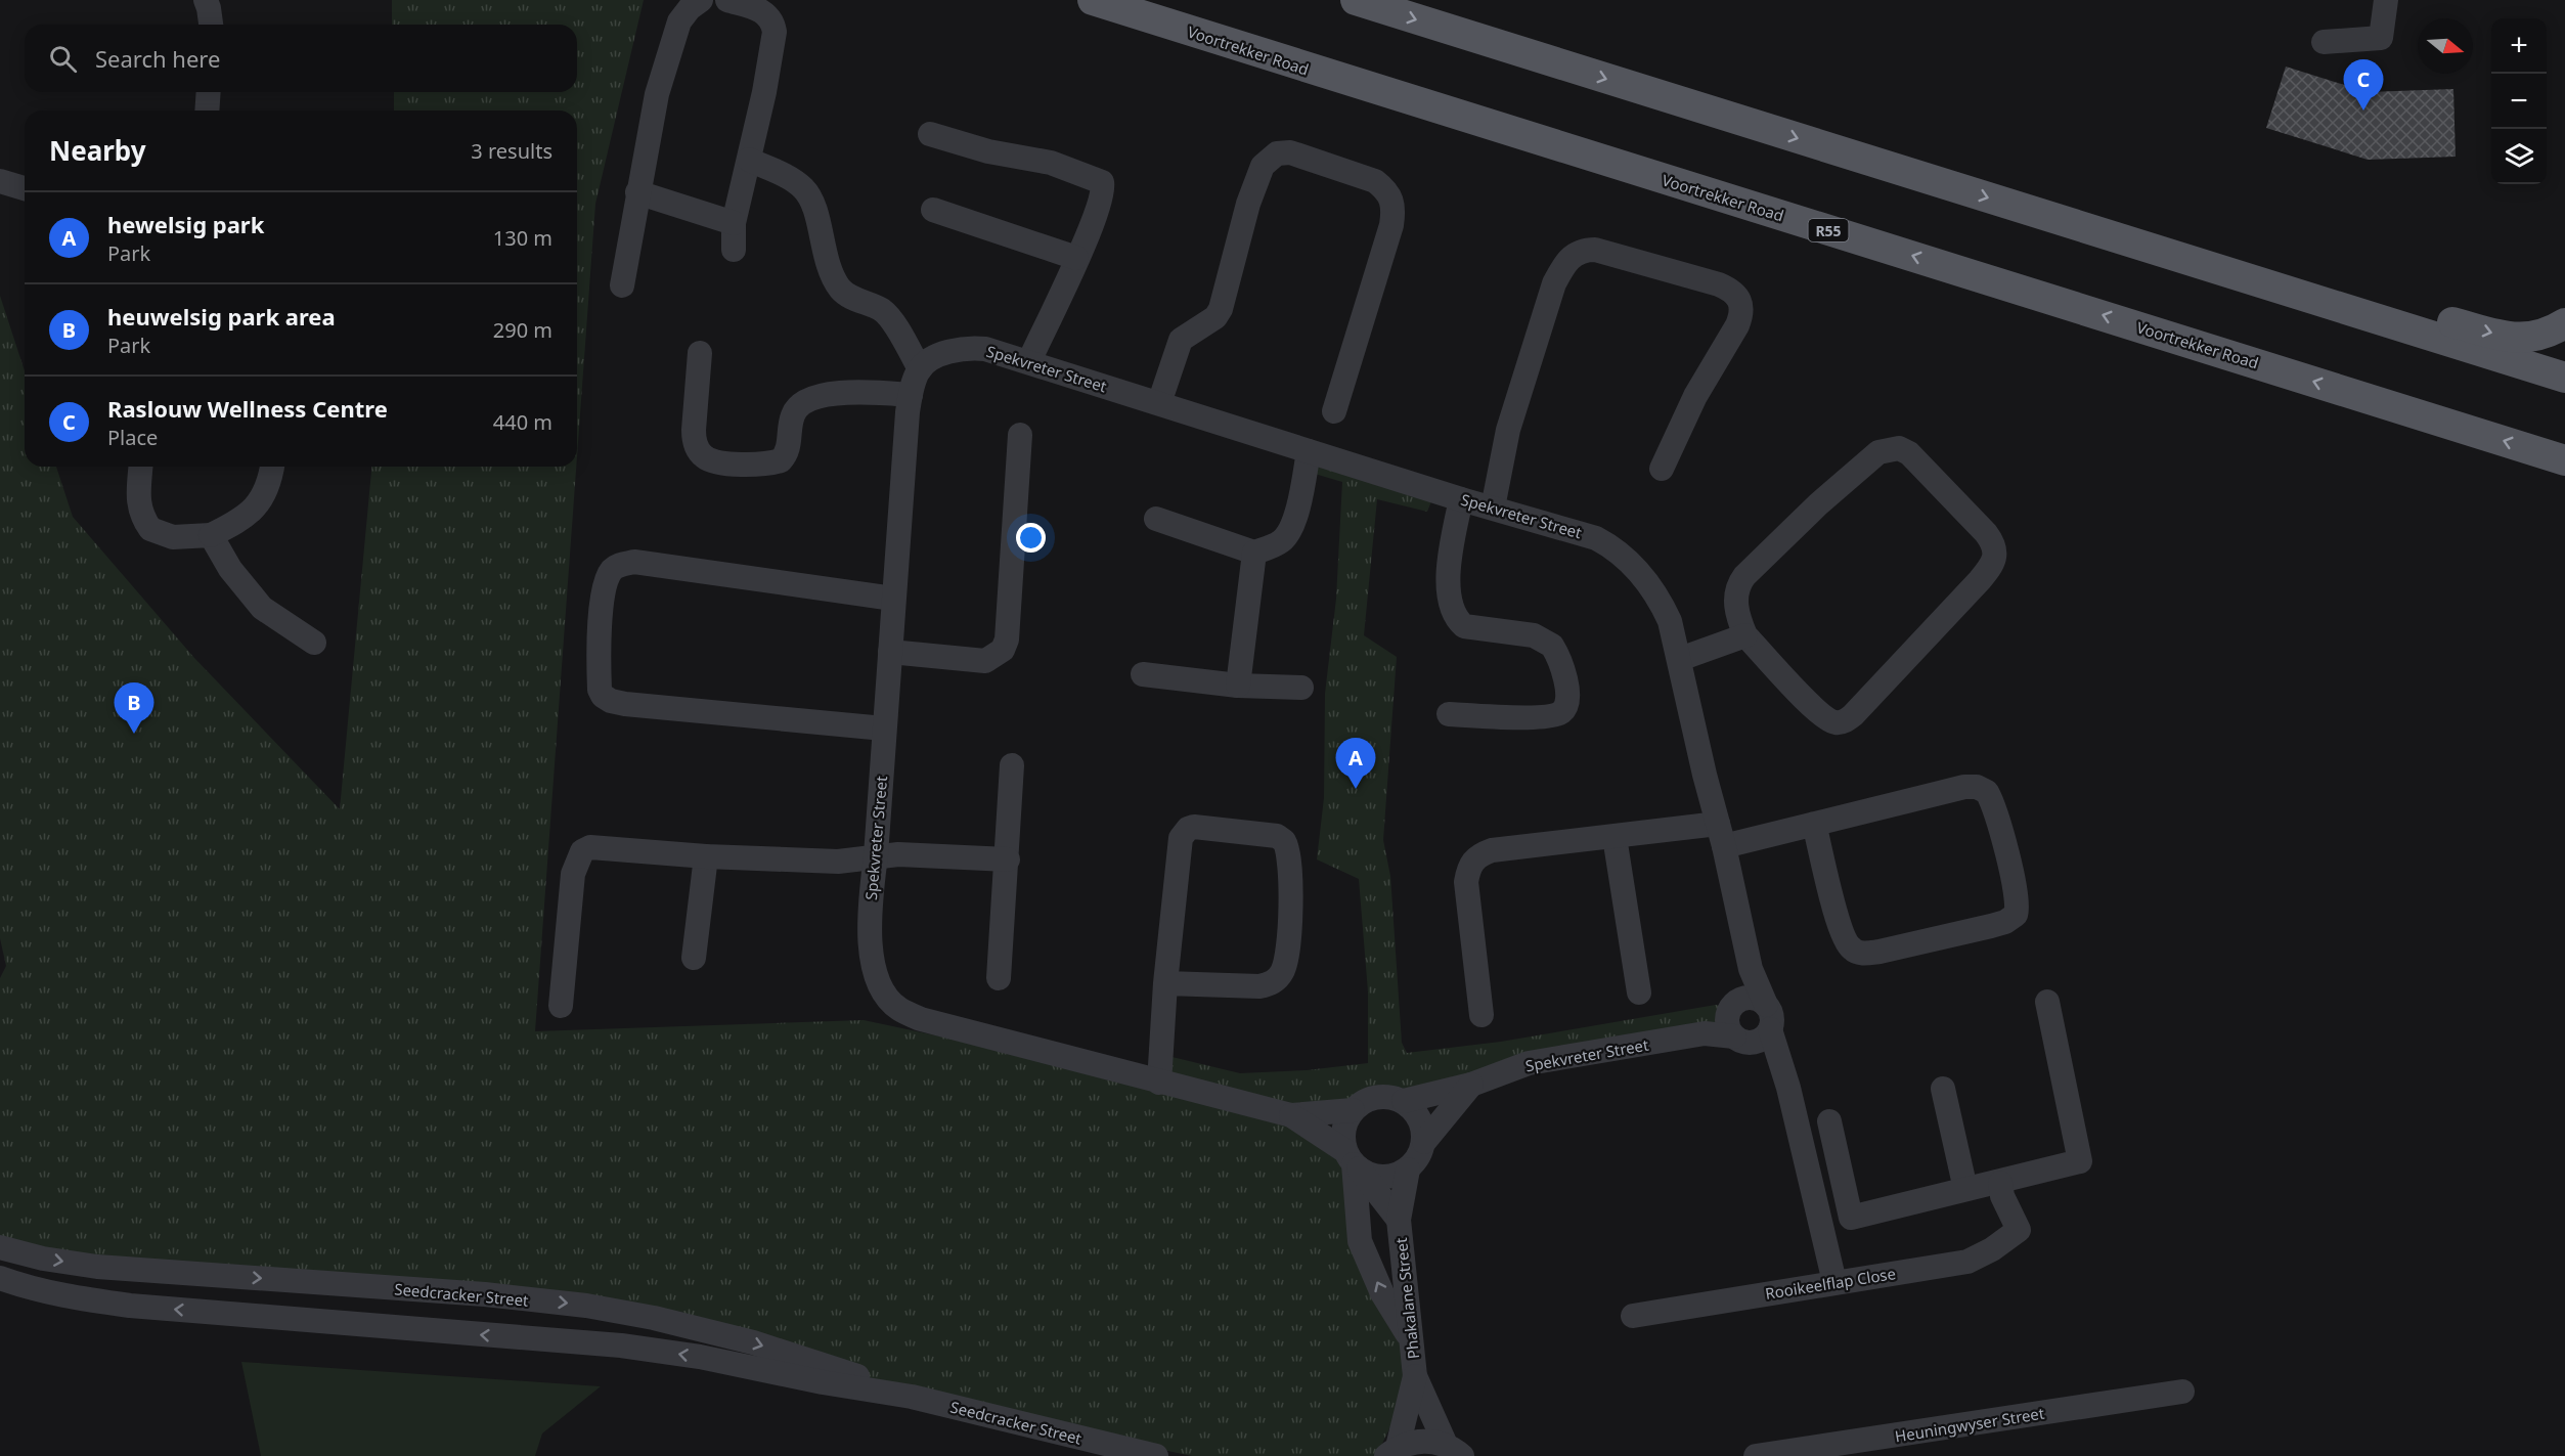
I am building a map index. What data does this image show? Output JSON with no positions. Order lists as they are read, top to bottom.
{
  "streets": {
    "main road": ["Voortrekker Road", "R55"],
    "street": [
      "Spekvreter Street",
      "Rooikeelflap Close",
      "Seedcracker Street",
      "Phakalane Street",
      "Heuningwyser Street"
    ]
  },
  "crossings": [
    ["Spekvreter Street", "Phakalane Street"]
  ],
  "north": "right",
  "page": {
    "map_buttons": ["+", "−"],
    "search": "Search here",
    "pins": ["C", "B", "A"],
    "heading": ["Nearby", "3 results"],
    "list": [
      {
        "mark": "A",
        "name": "hewelsig park",
        "note": "Park",
        "value": "130 m"
      },
      {
        "mark": "B",
        "name": "heuwelsig park area",
        "note": "Park",
        "value": "290 m"
      },
      {
        "mark": "C",
        "name": "Raslouw Wellness Centre",
        "note": "Place",
        "value": "440 m"
      }
    ]
  }
}
